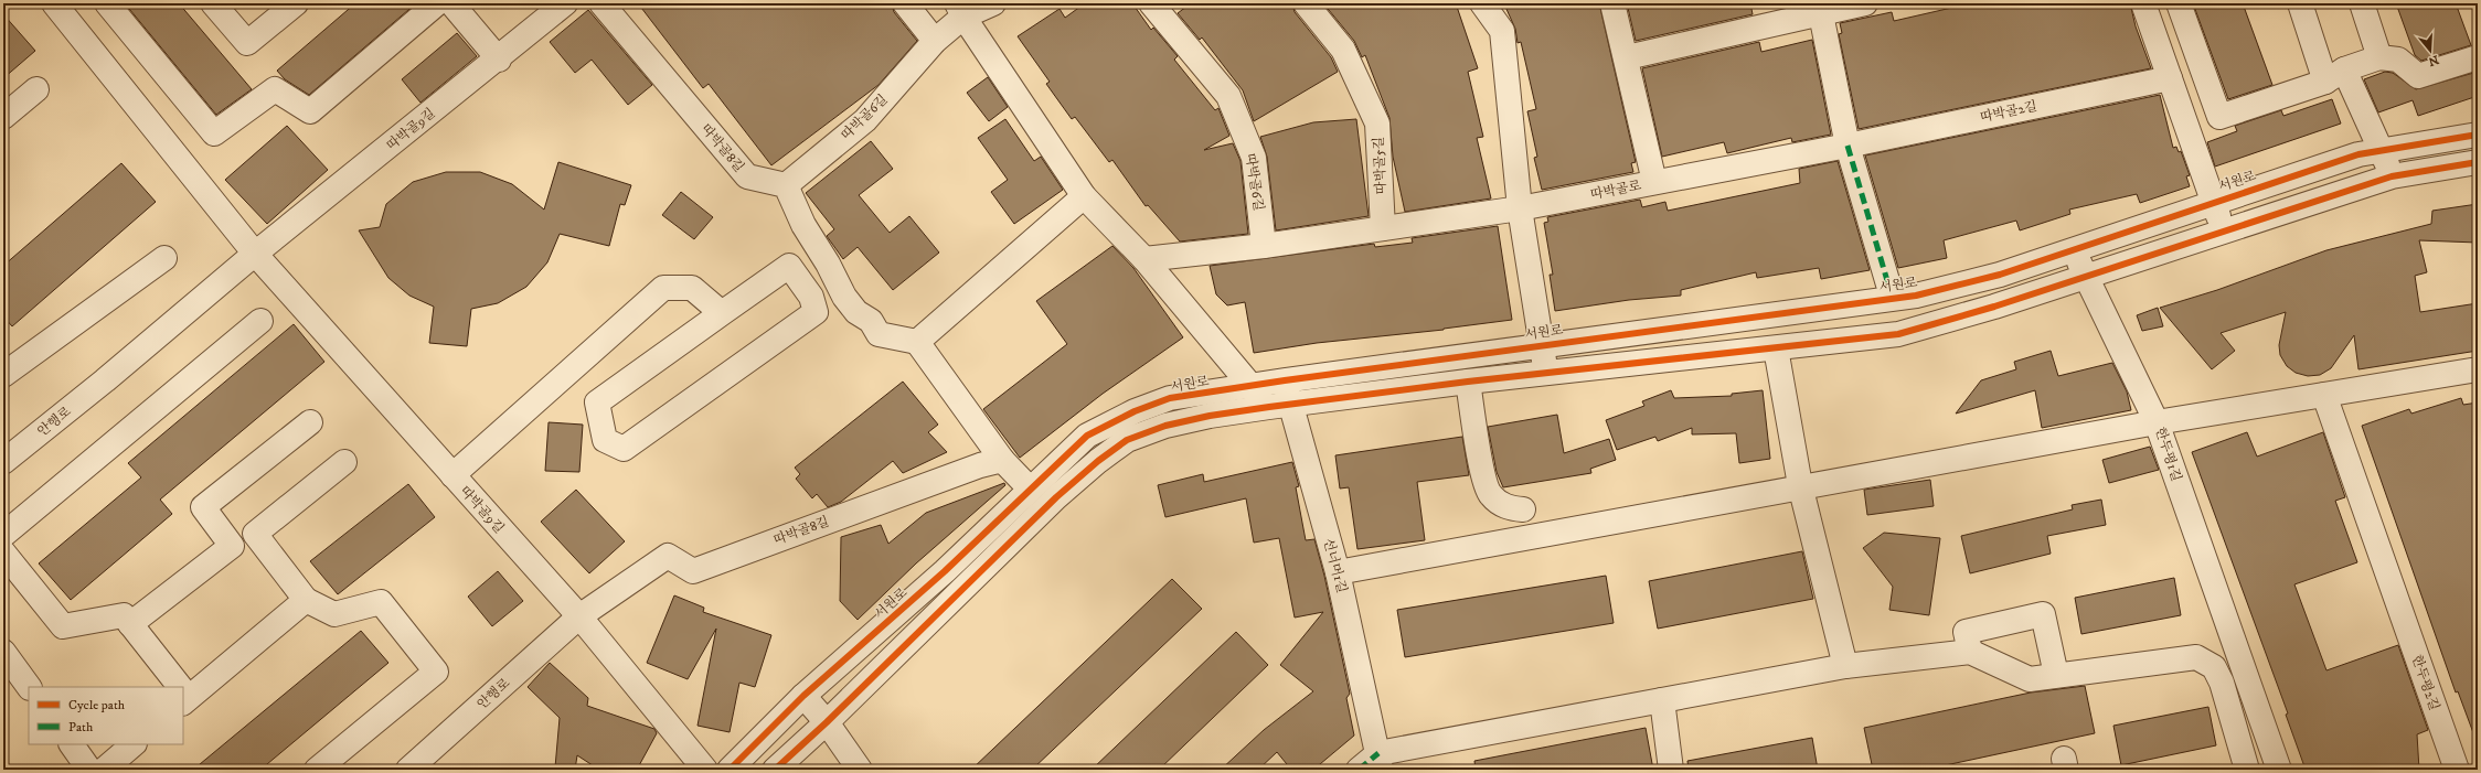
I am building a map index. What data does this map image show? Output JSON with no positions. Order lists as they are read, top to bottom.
{
  "streets": {
    "street": [
      "따박골2길",
      "따박골6길",
      "따박골9길",
      "따박골8길",
      "따박골5길",
      "서원로",
      "따박골로",
      "안행로",
      "한두평1길",
      "선너머1길",
      "한두평2길"
    ]
  },
  "crossings": [
    ["따박골2길", "따박골로"],
    ["따박골6길", "따박골8길"],
    ["따박골9길", "따박골8길"],
    ["따박골9길", "안행로"],
    ["따박골8길", "안행로"],
    ["따박골5길", "따박골로"],
    ["서원로", "선너머1길"],
    ["한두평1길", "한두평2길"]
  ],
  "legend": ["Cycle path", "Path"],
  "north": "bottom"
}
